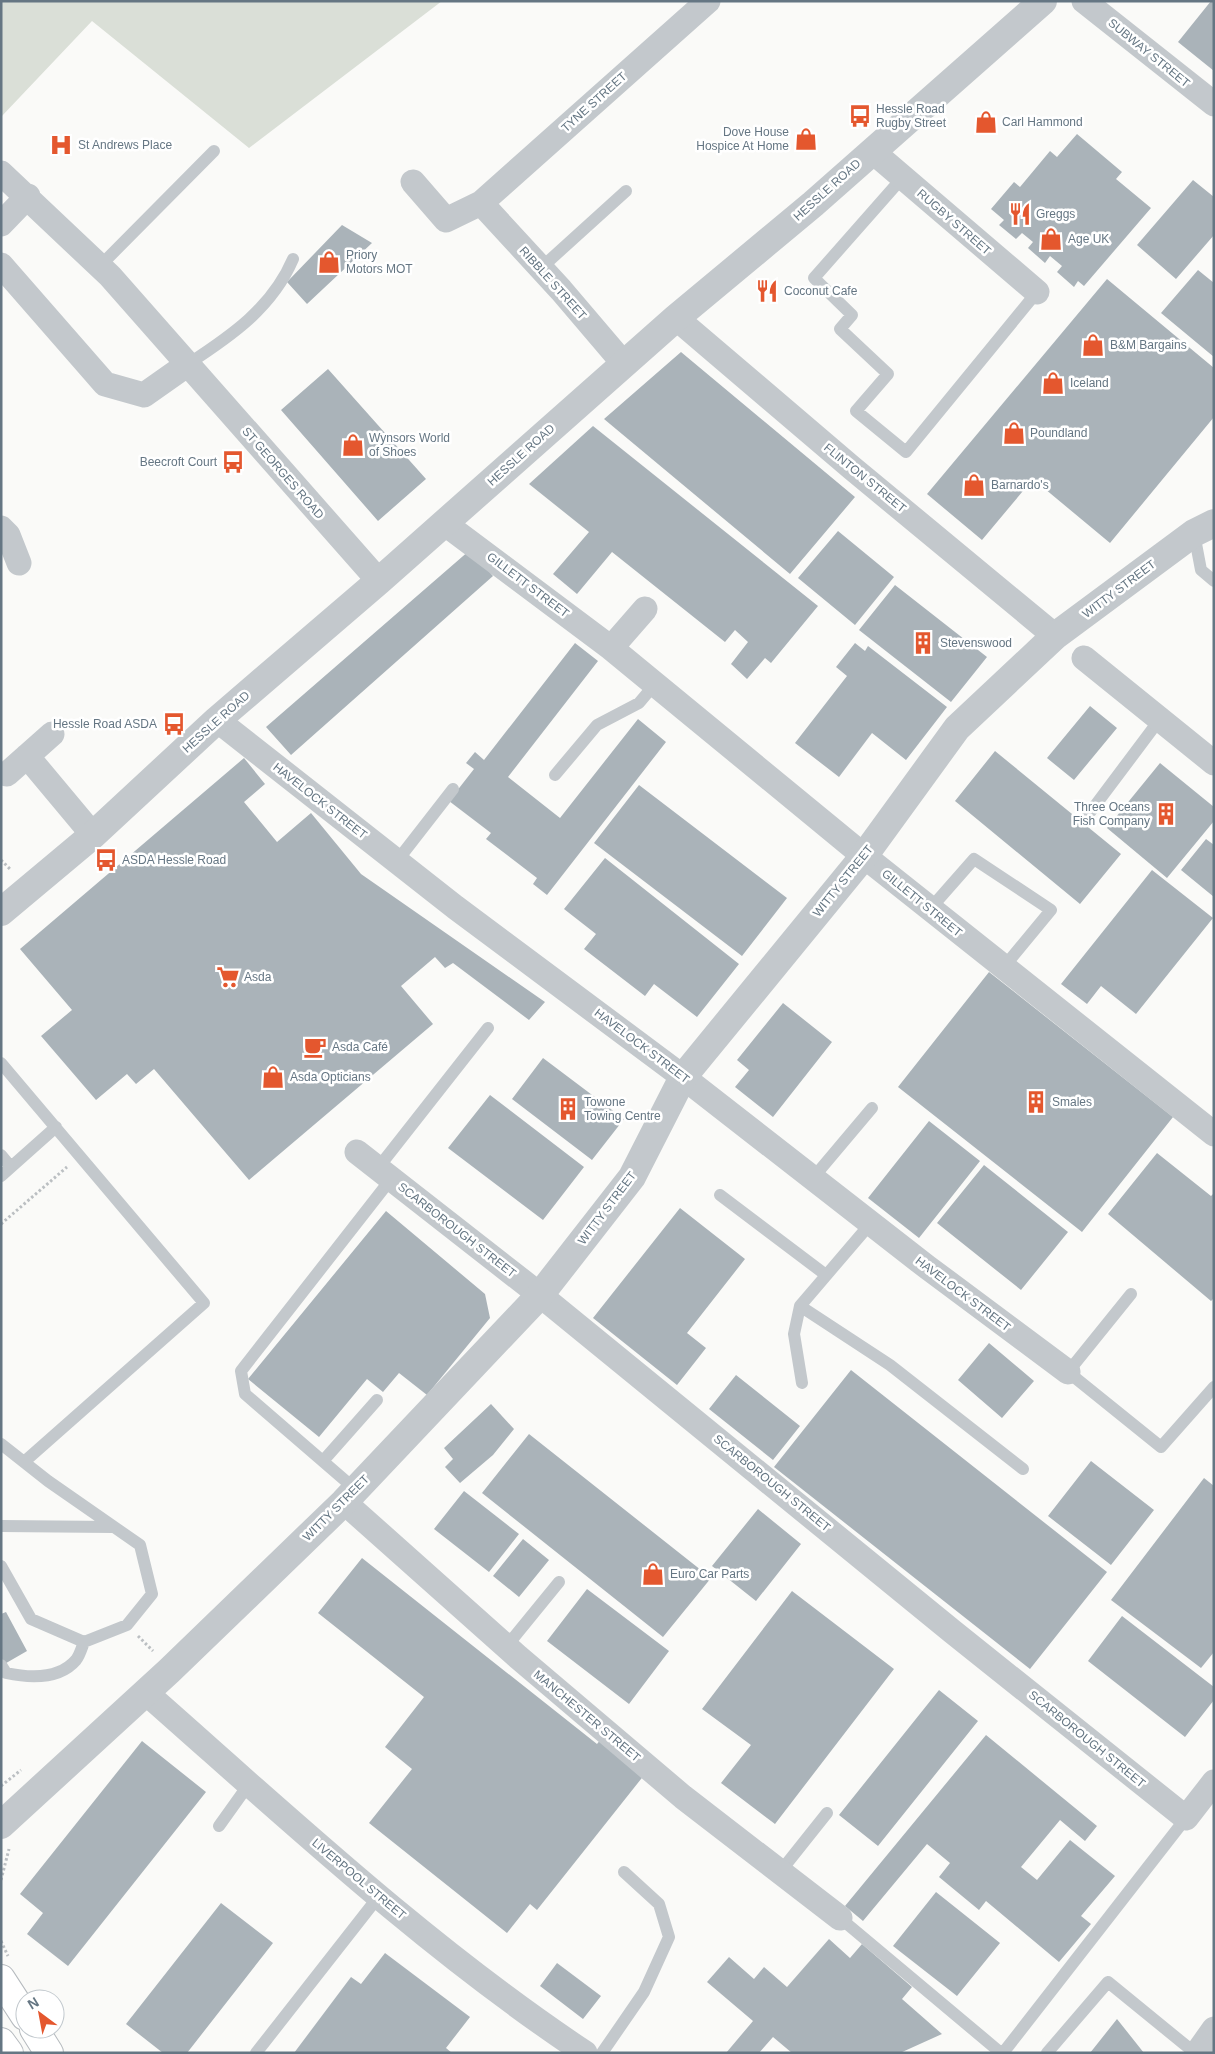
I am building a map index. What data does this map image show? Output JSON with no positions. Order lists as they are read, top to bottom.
{
  "streets": {
    "street": [
      "SUBWAY STREET",
      "TYNE STREET",
      "HESSLE ROAD",
      "RUGBY STREET",
      "RIBBLE STREET",
      "ST GEORGES ROAD",
      "FLINTON STREET",
      "GILLETT STREET",
      "WITTY STREET",
      "HAVELOCK STREET",
      "SCARBOROUGH STREET",
      "MANCHESTER STREET",
      "LIVERPOOL STREET"
    ]
  },
  "crossings": [
    ["TYNE STREET", "RIBBLE STREET"],
    ["HESSLE ROAD", "RUGBY STREET"],
    ["HESSLE ROAD", "RIBBLE STREET"],
    ["HESSLE ROAD", "ST GEORGES ROAD"],
    ["HESSLE ROAD", "FLINTON STREET"],
    ["HESSLE ROAD", "GILLETT STREET"],
    ["HESSLE ROAD", "HAVELOCK STREET"],
    ["FLINTON STREET", "WITTY STREET"],
    ["GILLETT STREET", "WITTY STREET"],
    ["WITTY STREET", "HAVELOCK STREET"],
    ["WITTY STREET", "SCARBOROUGH STREET"],
    ["WITTY STREET", "MANCHESTER STREET"],
    ["WITTY STREET", "LIVERPOOL STREET"]
  ],
  "places": {
    "bus stop": [
      "Hessle Road Rugby Street",
      "Beecroft Court",
      "Hessle Road ASDA",
      "ASDA Hessle Road"
    ],
    "shop": [
      "Carl Hammond",
      "Dove House Hospice At Home",
      "Age UK",
      "Priory Motors MOT",
      "B&M Bargains",
      "Iceland",
      "Poundland",
      "Wynsors World of Shoes",
      "Barnardo's",
      "Asda Opticians",
      "Euro Car Parts"
    ],
    "hospital": ["St Andrews Place"],
    "restaurant": ["Greggs", "Coconut Cafe"],
    "building": [
      "Stevenswood",
      "Three Oceans Fish Company",
      "Smales",
      "Towone Towing Centre"
    ],
    "supermarket": ["Asda"],
    "cafe": ["Asda Café"]
  },
  "north": "top left"
}
